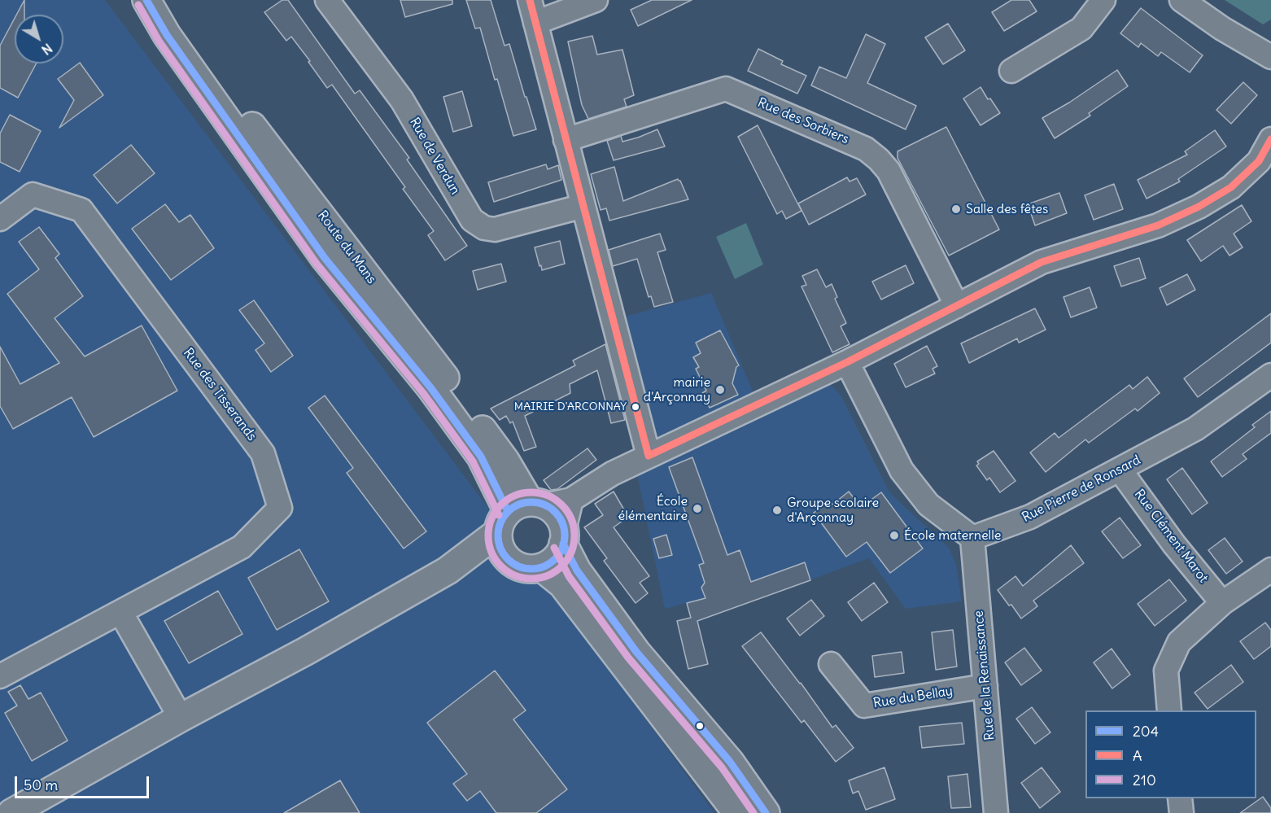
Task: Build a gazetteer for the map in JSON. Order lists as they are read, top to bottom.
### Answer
{
  "streets": {
    "main road": ["Route du Mans"],
    "street": [
      "Rue des Sorbiers",
      "Rue de Verdun",
      "Rue des Tisserands",
      "Rue Pierre de Ronsard",
      "Rue Clément Marot",
      "Rue de la Renaissance",
      "Rue du Bellay"
    ]
  },
  "crossings": [
    ["Rue Pierre de Ronsard", "Rue Clément Marot"],
    ["Rue Pierre de Ronsard", "Rue de la Renaissance"],
    ["Rue de la Renaissance", "Rue du Bellay"]
  ],
  "places": [
    "Salle des fêtes",
    "mairie d'Arçonnay",
    "MAIRIE D'ARCONNAY",
    "École élémentaire",
    "Groupe scolaire d'Arçonnay",
    "École maternelle"
  ],
  "lines": ["transit line 204", "transit line A", "transit line 210"],
  "legend": ["204", "A", "210"],
  "scale_bar": "50 m",
  "north": "bottom right"
}
